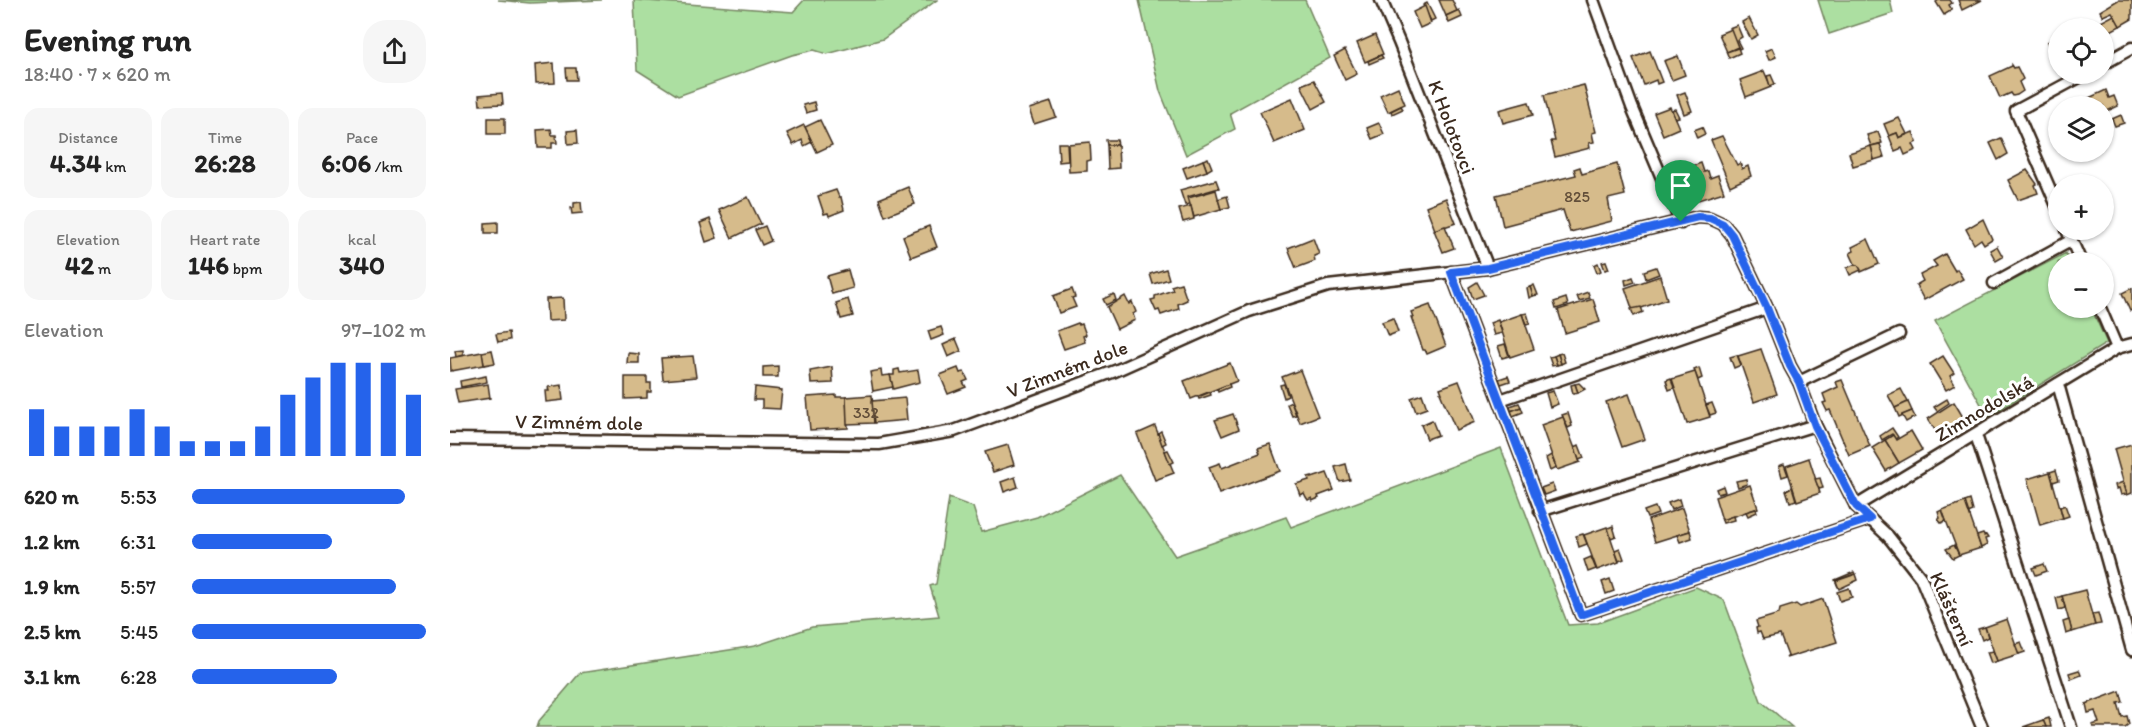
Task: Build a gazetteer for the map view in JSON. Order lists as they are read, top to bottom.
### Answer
{
  "streets": {
    "street": [
      "K Holotovci",
      "V Zimném dole",
      "Zimnodolská",
      "Klášterní"
    ]
  },
  "crossings": [
    ["K Holotovci", "V Zimném dole"],
    ["V Zimném dole", "Klášterní"],
    ["Zimnodolská", "Klášterní"]
  ],
  "house_numbers": ["825", "332"],
  "page": {
    "heading": ["Evening run", "18:40 · 7 × 620 m"],
    "map_buttons": ["+", "−"],
    "stats": [
      ["Distance", "4.34 km"],
      ["Time", "26:28"],
      ["Pace", "6:06 /km"],
      ["Elevation", "42 m"],
      ["Heart rate", "146 bpm"],
      ["kcal", "340"]
    ],
    "chart": ["Elevation", "97–102 m"],
    "list": [
      {
        "name": "620 m",
        "note": "5:53"
      },
      {
        "name": "1.2 km",
        "note": "6:31"
      },
      {
        "name": "1.9 km",
        "note": "5:57"
      },
      {
        "name": "2.5 km",
        "note": "5:45"
      },
      {
        "name": "3.1 km",
        "note": "6:28"
      }
    ]
  }
}
